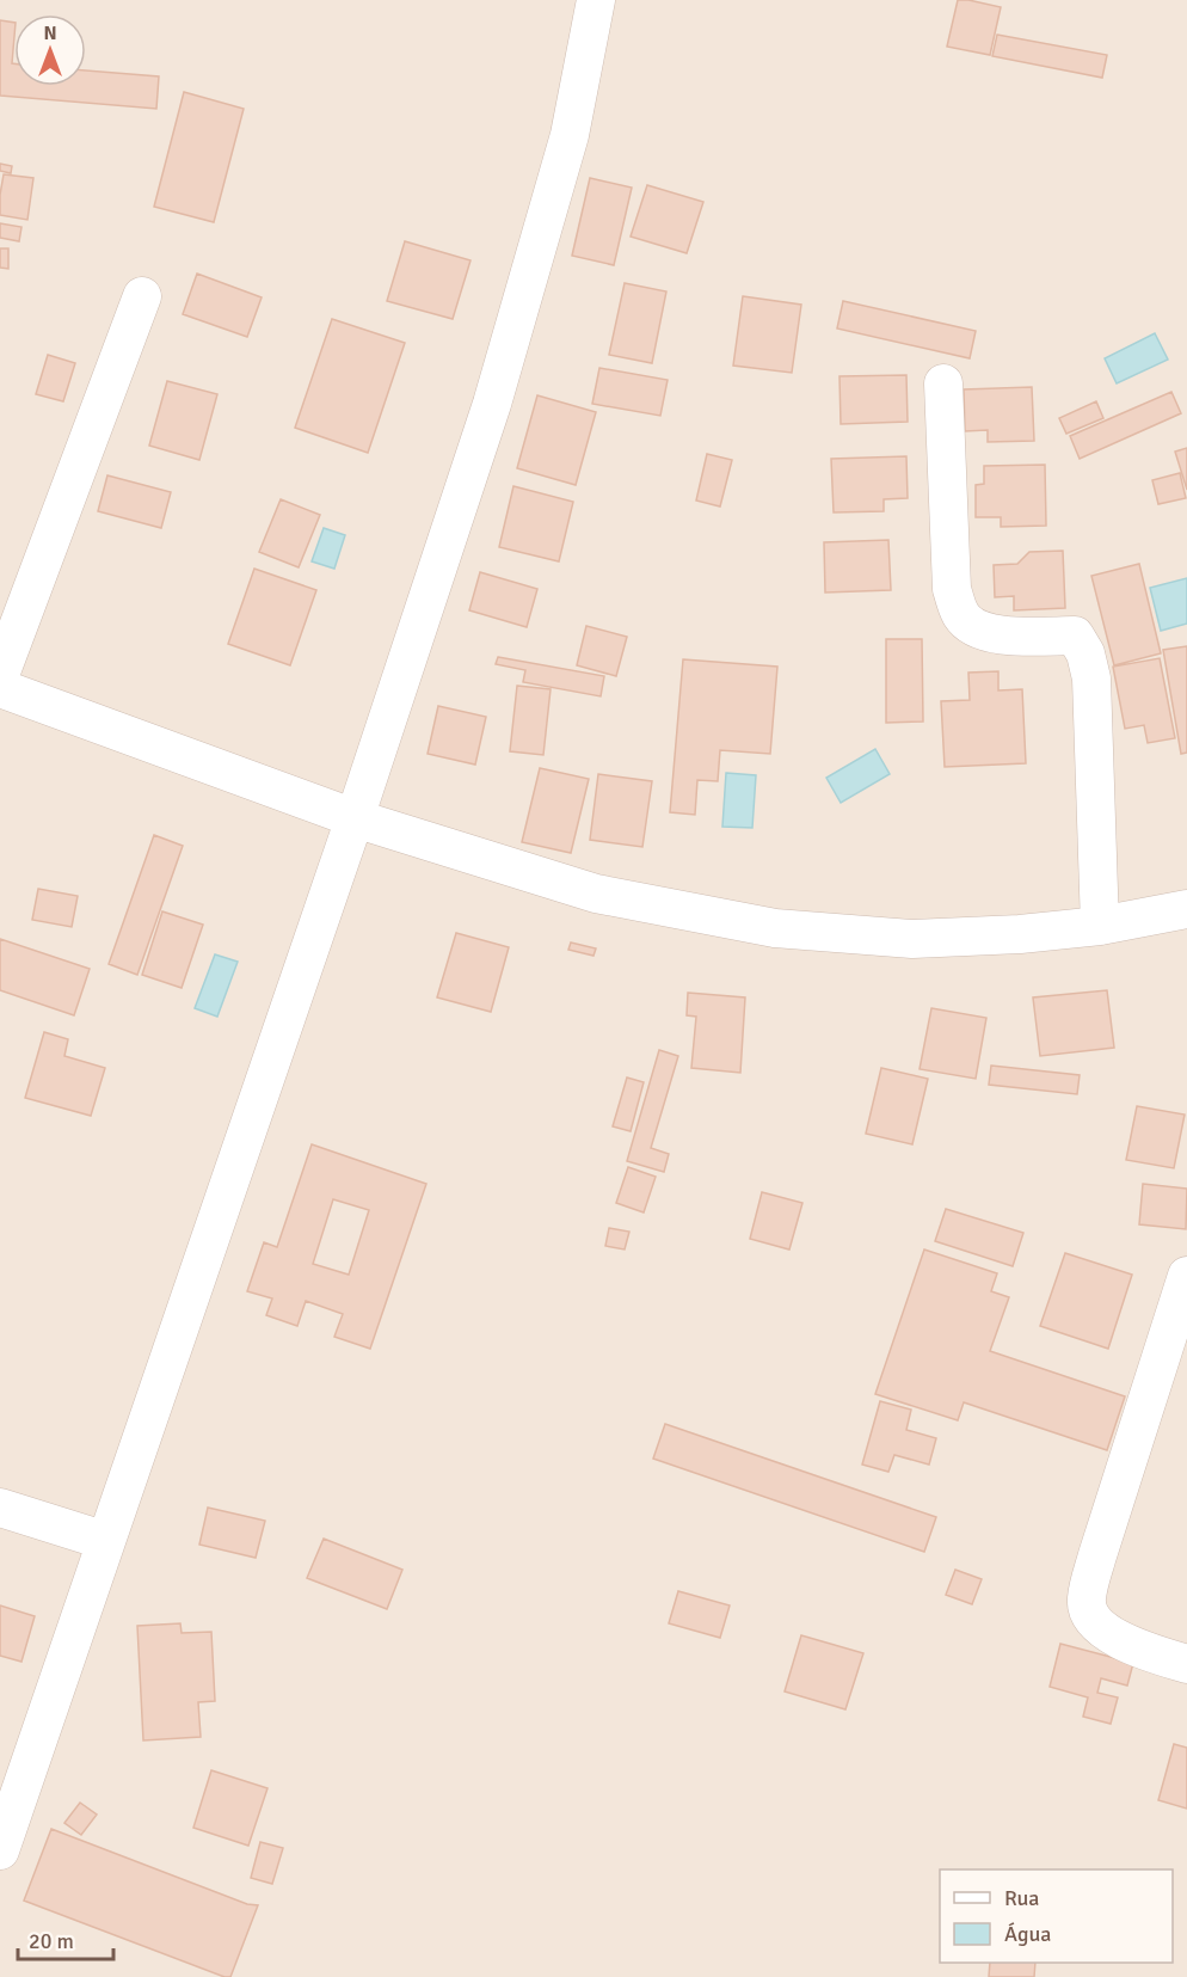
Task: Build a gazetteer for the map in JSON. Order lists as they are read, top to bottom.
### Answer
{
  "legend": ["Rua", "Água"],
  "scale_bar": "20 m",
  "north": "top"
}
